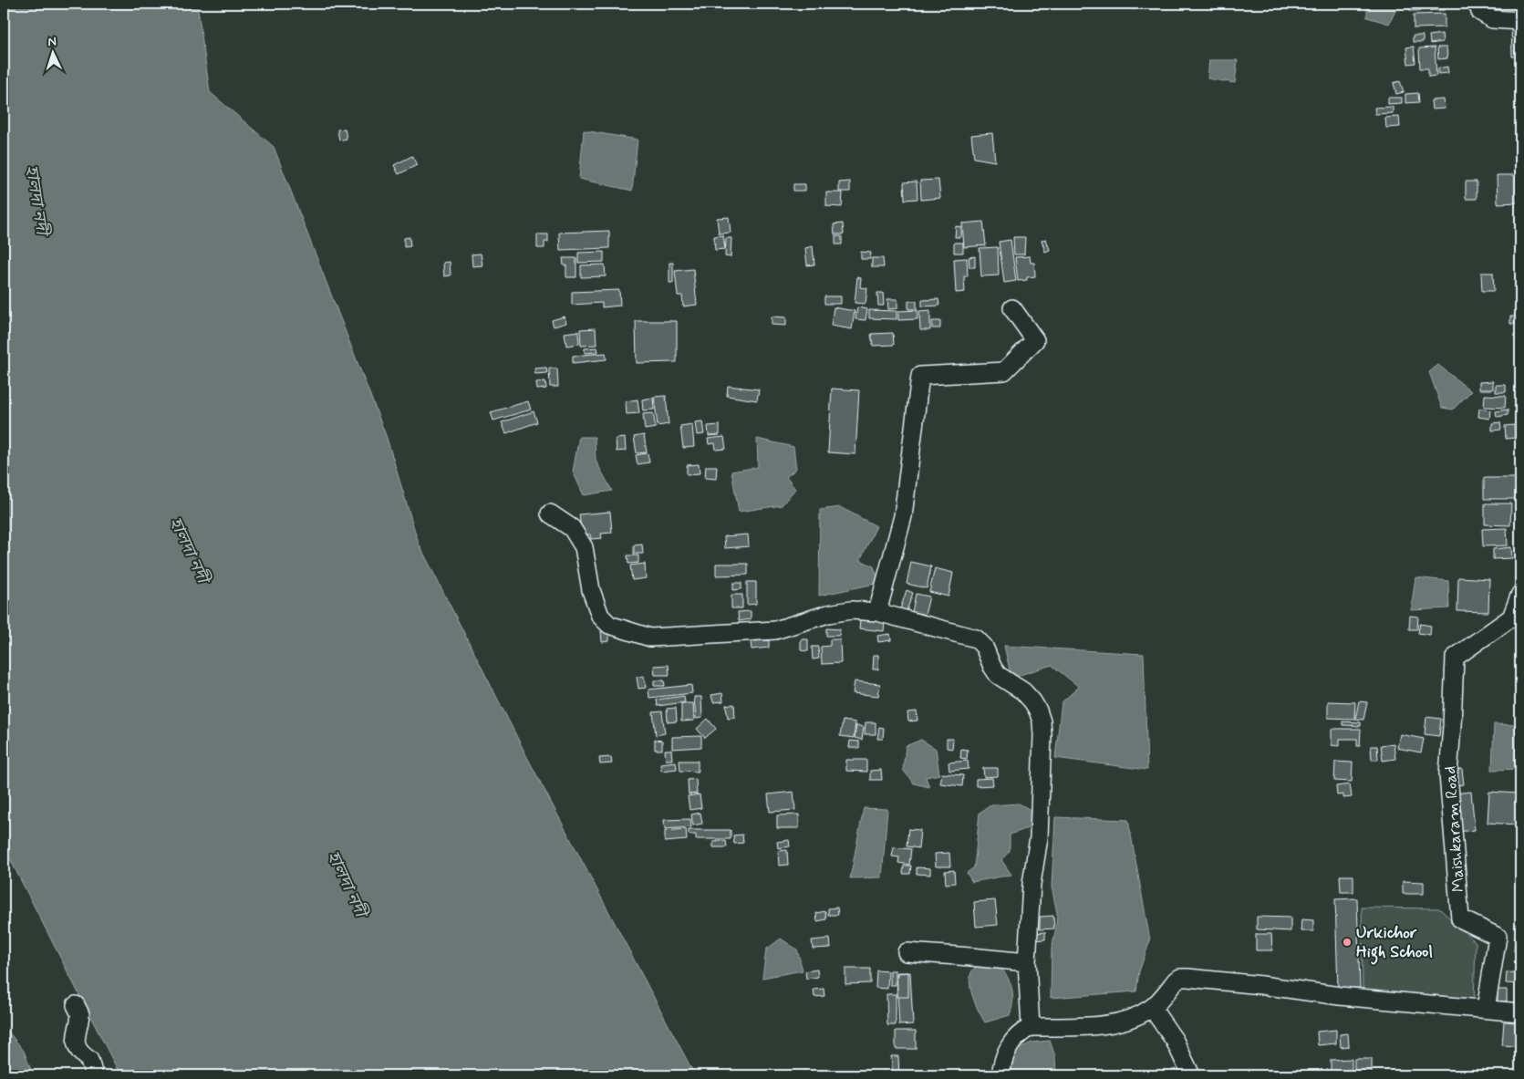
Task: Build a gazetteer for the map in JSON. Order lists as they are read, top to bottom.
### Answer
{
  "streets": {
    "street": ["Maishkaram Road"]
  },
  "water": ["হালদা নদী"],
  "places": ["Urkichor High School"],
  "north": "top"
}
